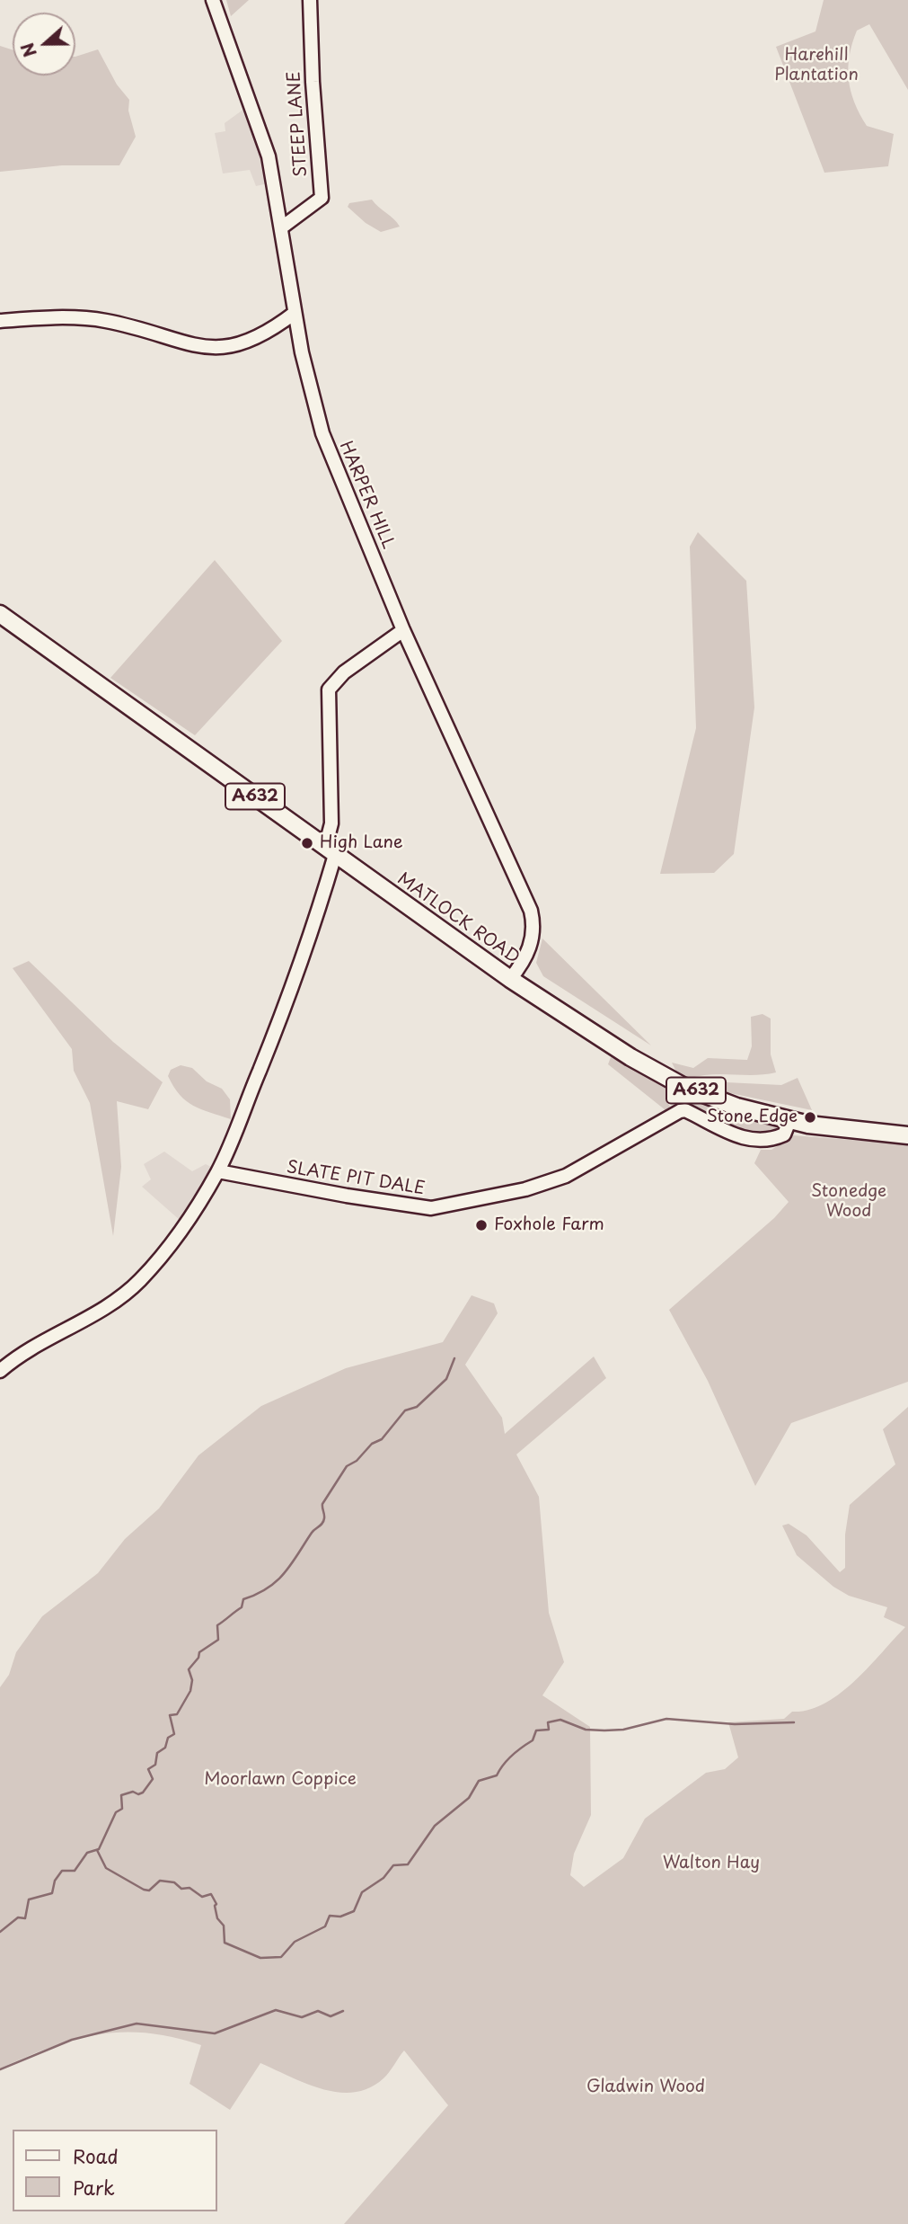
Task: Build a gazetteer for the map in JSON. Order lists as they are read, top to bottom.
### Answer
{
  "streets": {
    "main road": ["A632", "MATLOCK ROAD"],
    "street": ["STEEP LANE", "HARPER HILL", "SLATE PIT DALE"]
  },
  "crossings": [
    ["STEEP LANE", "HARPER HILL"],
    ["HARPER HILL", "MATLOCK ROAD"],
    ["MATLOCK ROAD", "SLATE PIT DALE"]
  ],
  "parks": [
    "Harehill Plantation",
    "Stonedge Wood",
    "Moorlawn Coppice",
    "Walton Hay",
    "Gladwin Wood"
  ],
  "places": ["High Lane", "Stone Edge", "Foxhole Farm"],
  "legend": ["Road", "Park"],
  "north": "left"
}
